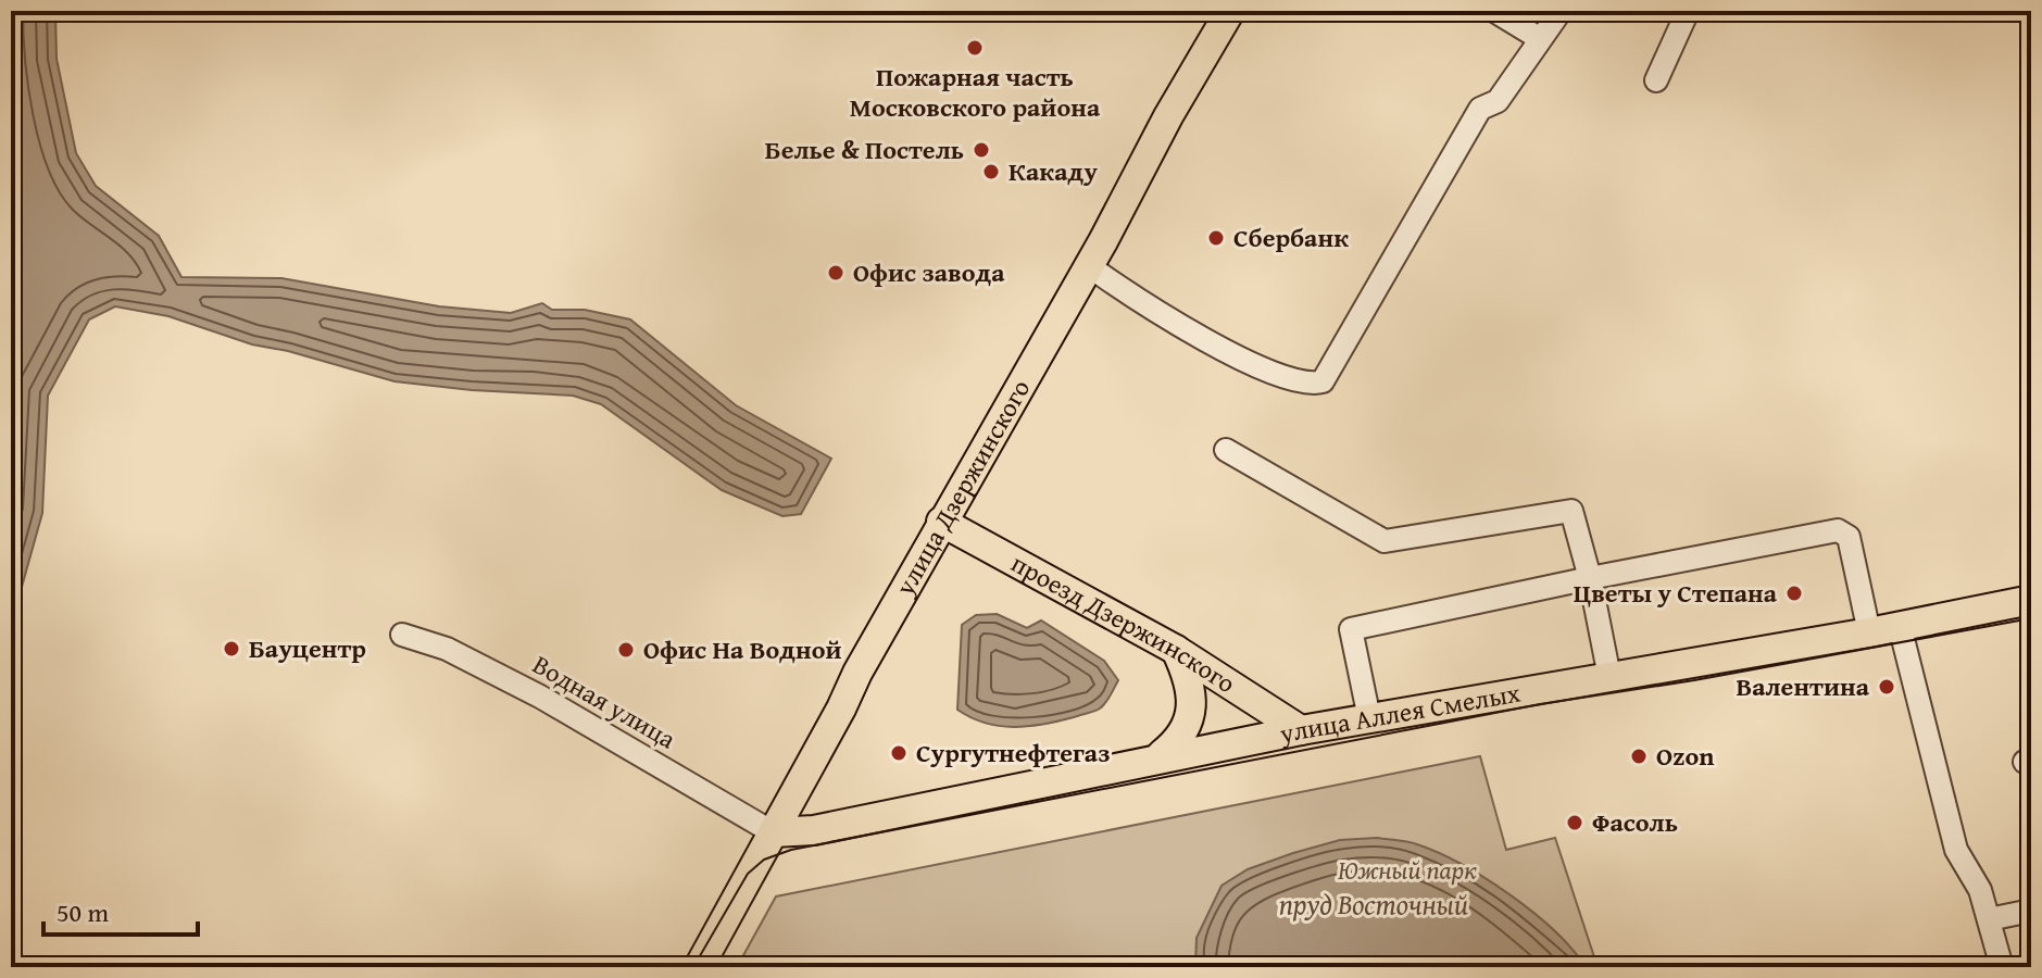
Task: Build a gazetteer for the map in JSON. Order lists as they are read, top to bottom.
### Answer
{
  "streets": {
    "main road": ["улица Дзержинского", "проезд Дзержинского", "улица Аллея Смелых"],
    "street": ["Водная улица"]
  },
  "crossings": [
    ["улица Дзержинского", "проезд Дзержинского"],
    ["улица Дзержинского", "Водная улица"],
    ["улица Дзержинского", "улица Аллея Смелых"],
    ["проезд Дзержинского", "улица Аллея Смелых"],
    ["Водная улица", "улица Аллея Смелых"]
  ],
  "water": ["пруд Восточный"],
  "parks": ["Южный парк"],
  "places": [
    "Пожарная часть Московского района",
    "Белье & Постель",
    "Какаду",
    "Сбербанк",
    "Офис завода",
    "Цветы у Степана",
    "Бауцентр",
    "Офис На Водной",
    "Валентина",
    "Сургутнефтегаз",
    "Ozon",
    "Фасоль"
  ],
  "scale_bar": "50 m"
}
